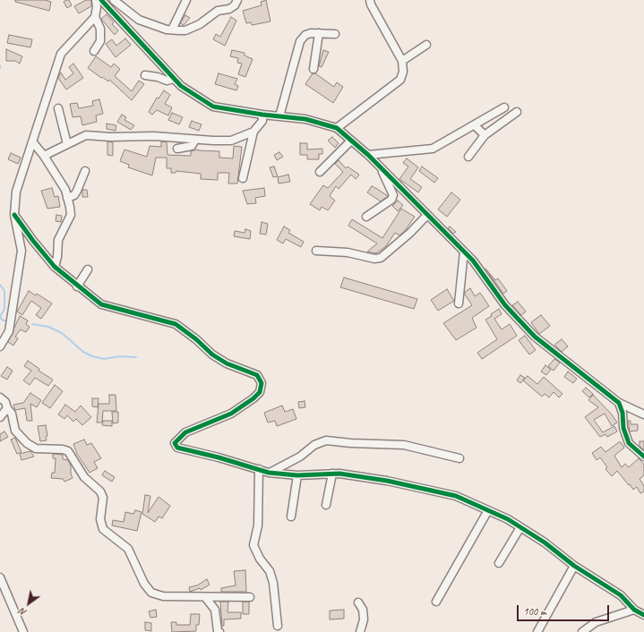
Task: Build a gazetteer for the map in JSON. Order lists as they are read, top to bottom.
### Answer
{
  "scale_bar": "100 m",
  "north": "bottom left"
}
